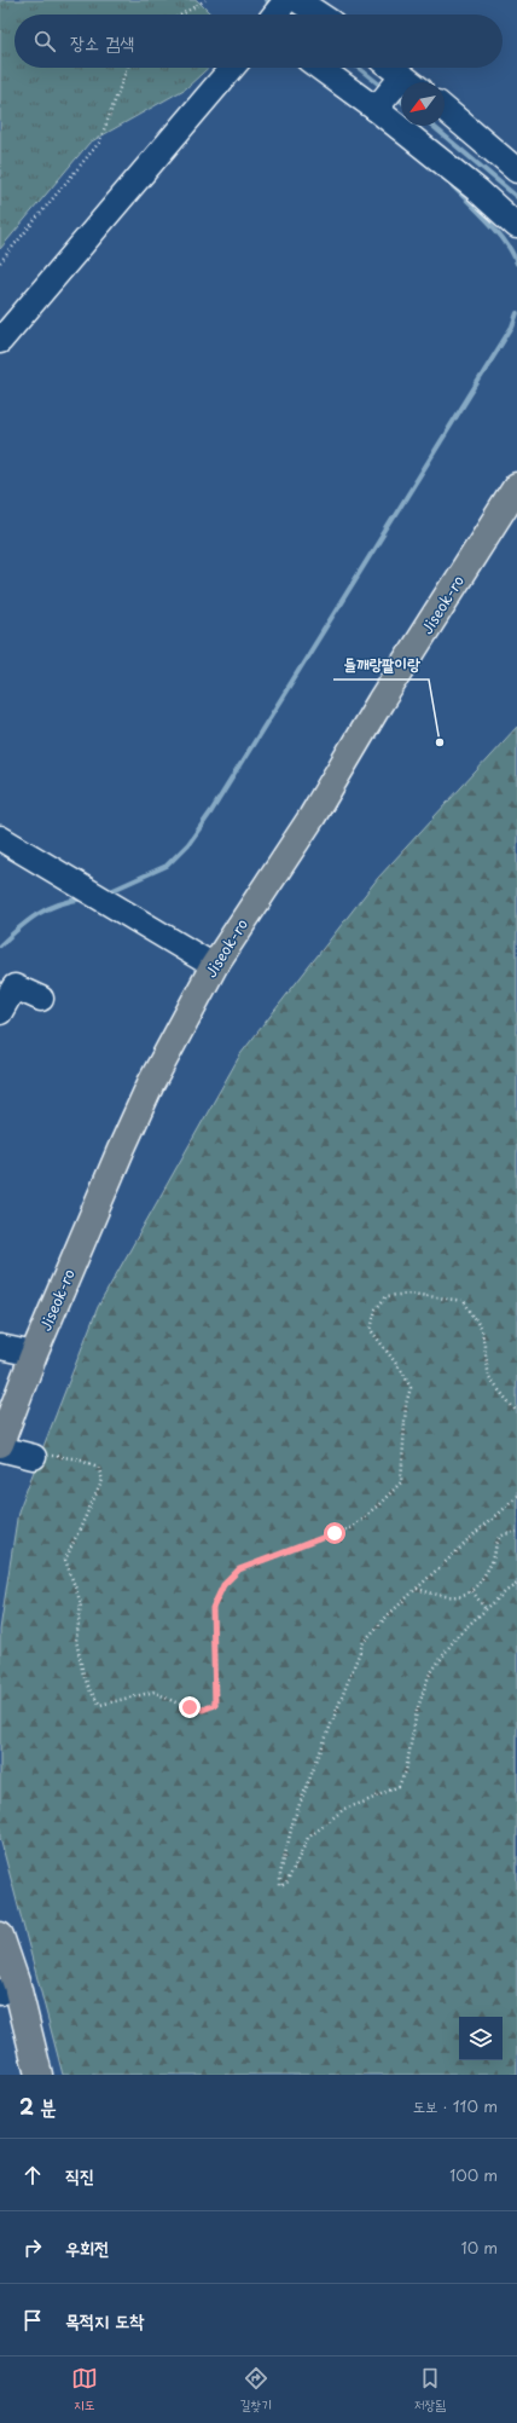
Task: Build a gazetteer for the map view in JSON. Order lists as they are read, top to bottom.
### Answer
{
  "streets": {
    "main road": ["Jiseok-ro"]
  },
  "places": ["들깨랑팥이랑"],
  "north": "bottom left",
  "page": {
    "search": "장소 검색",
    "heading": ["2 분", "도보 · 110 m"],
    "list": [
      ["직진", "100 m"],
      ["우회전", "10 m"],
      "목적지 도착"
    ],
    "nav": ["지도", "길찾기", "저장됨"]
  }
}
